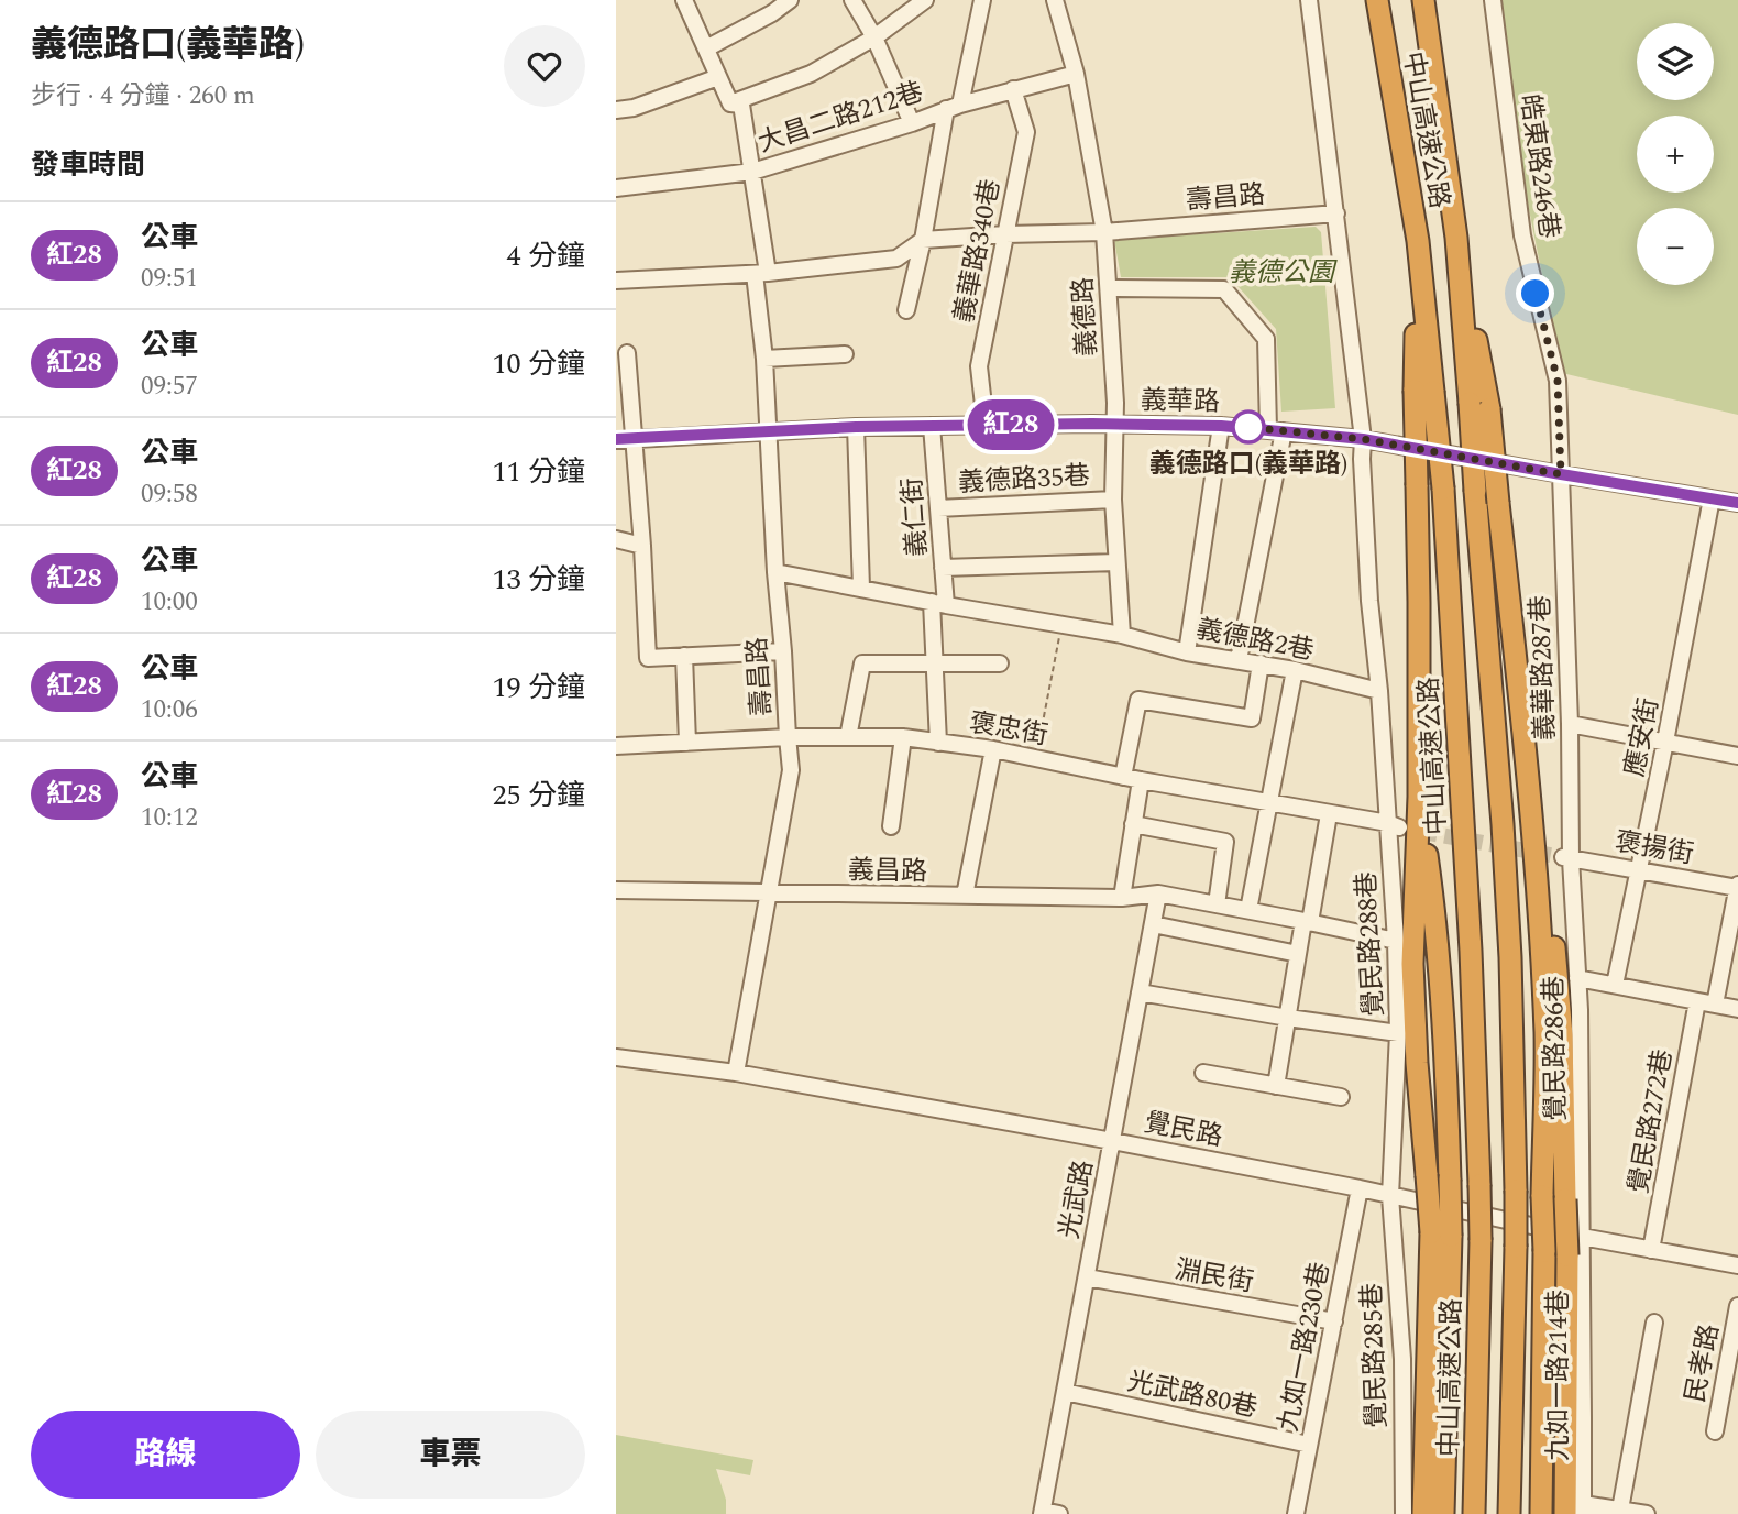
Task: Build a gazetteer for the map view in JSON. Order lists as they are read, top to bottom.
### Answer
{
  "streets": {
    "highway": ["中山高速公路"],
    "street": [
      "大昌二路212巷",
      "皓東路246巷",
      "壽昌路",
      "義華路340巷",
      "義德路",
      "義華路",
      "義德路35巷",
      "義仁街",
      "義德路2巷",
      "義華路287巷",
      "褒忠街",
      "應安街",
      "褒揚街",
      "義昌路",
      "覺民路288巷",
      "覺民路286巷",
      "覺民路272巷",
      "覺民路",
      "光武路",
      "淵民街",
      "九如一路230巷",
      "覺民路285巷",
      "民孝路",
      "九如一路214巷",
      "光武路80巷"
    ]
  },
  "crossings": [
    ["大昌二路212巷", "義華路340巷"],
    ["大昌二路212巷", "義德路"],
    ["皓東路246巷", "義華路"],
    ["皓東路246巷", "義華路287巷"],
    ["壽昌路", "義華路340巷"],
    ["壽昌路", "義德路"],
    ["壽昌路", "義華路"],
    ["壽昌路", "義德路2巷"],
    ["壽昌路", "褒忠街"],
    ["壽昌路", "義昌路"],
    ["壽昌路", "覺民路288巷"],
    ["壽昌路", "覺民路"],
    ["義華路340巷", "義華路"],
    ["義德路", "義華路"],
    ["義德路", "義德路35巷"],
    ["義德路", "義德路2巷"],
    ["義華路", "義仁街"],
    ["義華路", "義華路287巷"],
    ["義華路", "應安街"],
    ["義華路", "覺民路288巷"],
    ["義德路35巷", "義仁街"],
    ["義仁街", "義德路2巷"],
    ["義仁街", "褒忠街"],
    ["義德路2巷", "覺民路288巷"],
    ["義華路287巷", "褒揚街"],
    ["義華路287巷", "覺民路286巷"],
    ["褒忠街", "覺民路288巷"],
    ["應安街", "褒揚街"],
    ["褒揚街", "覺民路286巷"],
    ["義昌路", "覺民路288巷"],
    ["義昌路", "光武路"],
    ["覺民路288巷", "覺民路"],
    ["覺民路288巷", "覺民路285巷"],
    ["覺民路286巷", "覺民路"],
    ["覺民路286巷", "九如一路214巷"],
    ["覺民路272巷", "覺民路"],
    ["覺民路", "光武路"],
    ["覺民路", "九如一路230巷"],
    ["覺民路", "覺民路285巷"],
    ["覺民路", "九如一路214巷"],
    ["光武路", "淵民街"],
    ["光武路", "光武路80巷"],
    ["淵民街", "九如一路230巷"],
    ["九如一路230巷", "光武路80巷"]
  ],
  "parks": ["義德公園"],
  "places": ["義德路口(義華路)"],
  "lines": ["bus line 紅28"],
  "page": {
    "heading": [
      ["義德路口(義華路)", "步行 · 4 分鐘 · 260 m"],
      "發車時間"
    ],
    "on_map": "紅28",
    "map_buttons": ["+", "−"],
    "list": [
      {
        "mark": "紅28",
        "name": "公車",
        "note": "09:51",
        "value": "4 分鐘"
      },
      {
        "mark": "紅28",
        "name": "公車",
        "note": "09:57",
        "value": "10 分鐘"
      },
      {
        "mark": "紅28",
        "name": "公車",
        "note": "09:58",
        "value": "11 分鐘"
      },
      {
        "mark": "紅28",
        "name": "公車",
        "note": "10:00",
        "value": "13 分鐘"
      },
      {
        "mark": "紅28",
        "name": "公車",
        "note": "10:06",
        "value": "19 分鐘"
      },
      {
        "mark": "紅28",
        "name": "公車",
        "note": "10:12",
        "value": "25 分鐘"
      }
    ],
    "buttons": ["路線", "車票"]
  }
}
